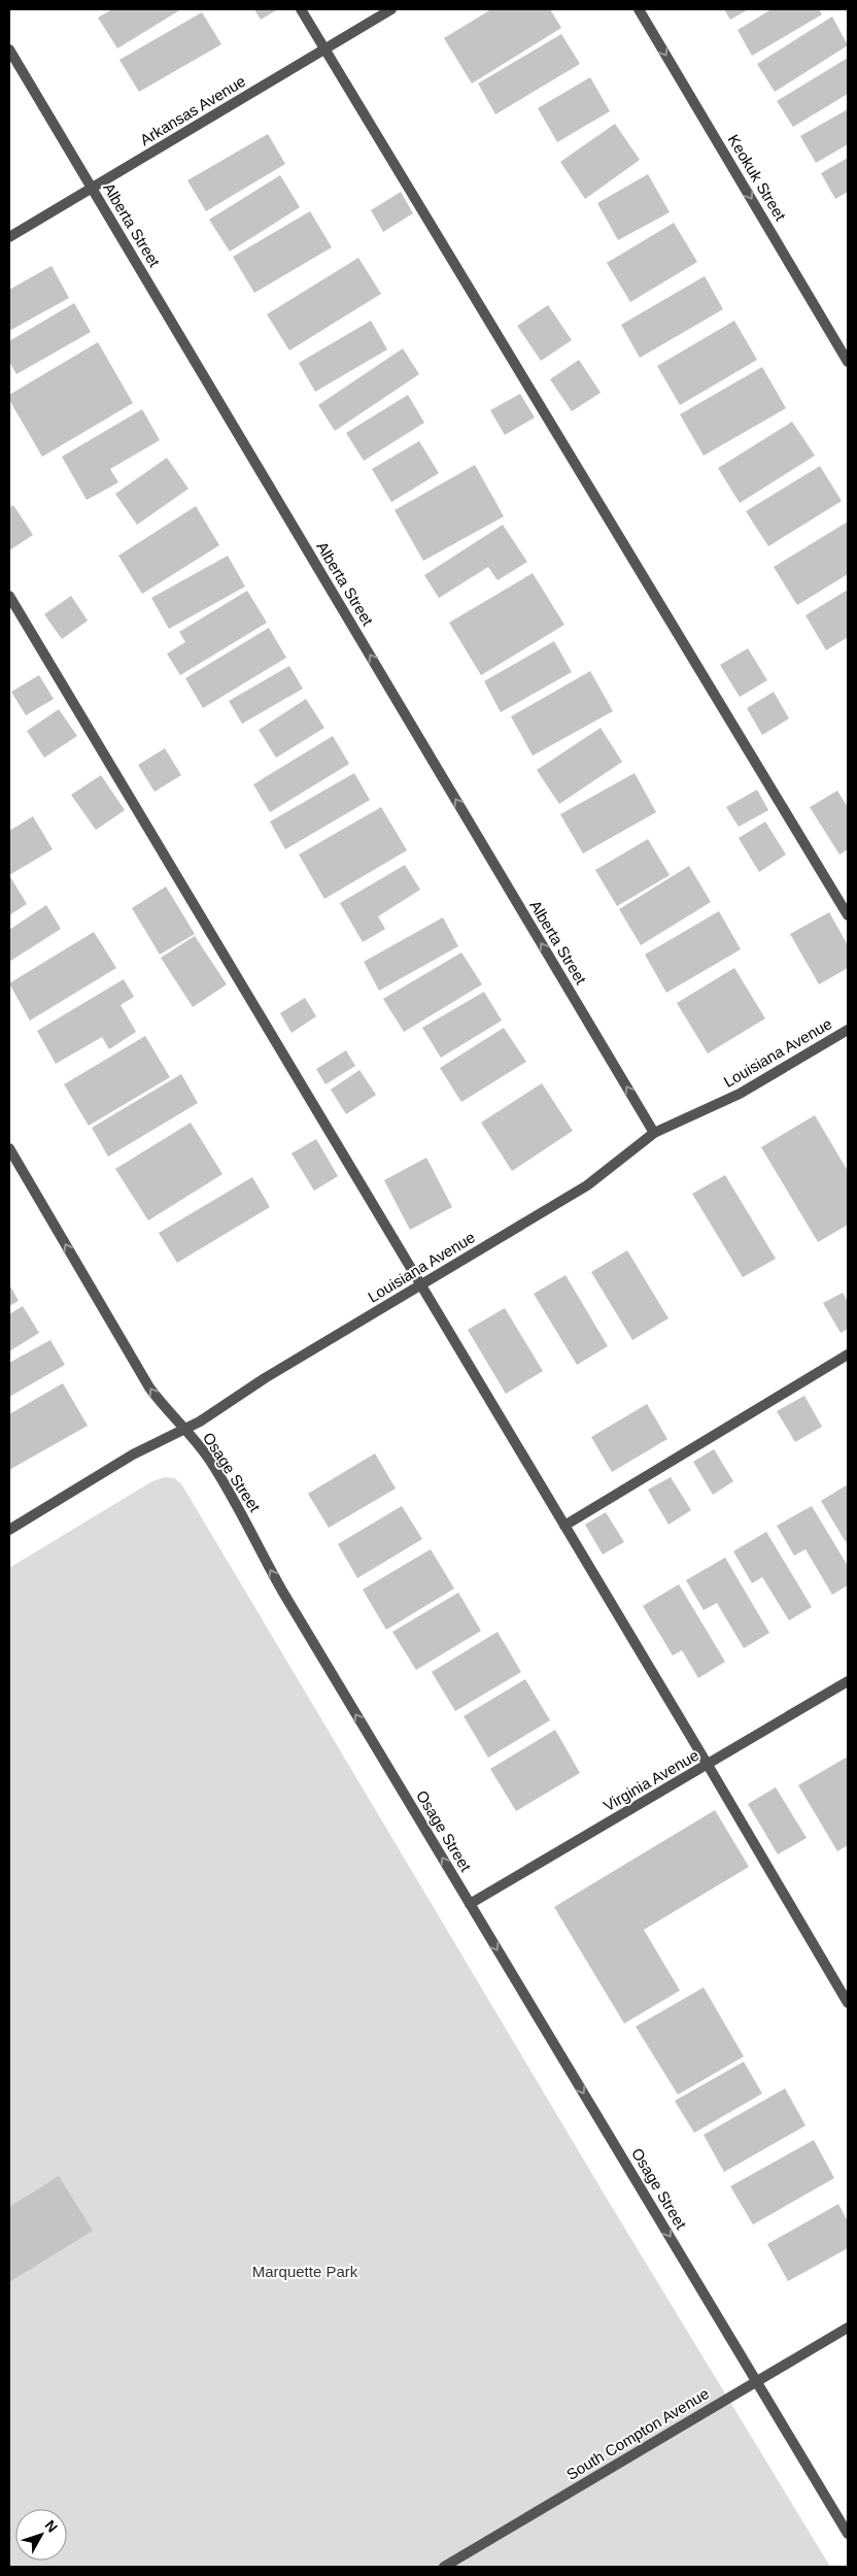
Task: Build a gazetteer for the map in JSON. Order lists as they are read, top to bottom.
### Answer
{
  "streets": {
    "street": [
      "Arkansas Avenue",
      "Keokuk Street",
      "Alberta Street",
      "Louisiana Avenue",
      "Osage Street",
      "Virginia Avenue",
      "South Compton Avenue"
    ]
  },
  "crossings": [
    ["Arkansas Avenue", "Alberta Street"],
    ["Alberta Street", "Louisiana Avenue"],
    ["Louisiana Avenue", "Osage Street"],
    ["Osage Street", "Virginia Avenue"],
    ["Osage Street", "South Compton Avenue"]
  ],
  "one_way": ["Keokuk Street", "Alberta Street"],
  "parks": ["Marquette Park"],
  "north": "top right"
}
